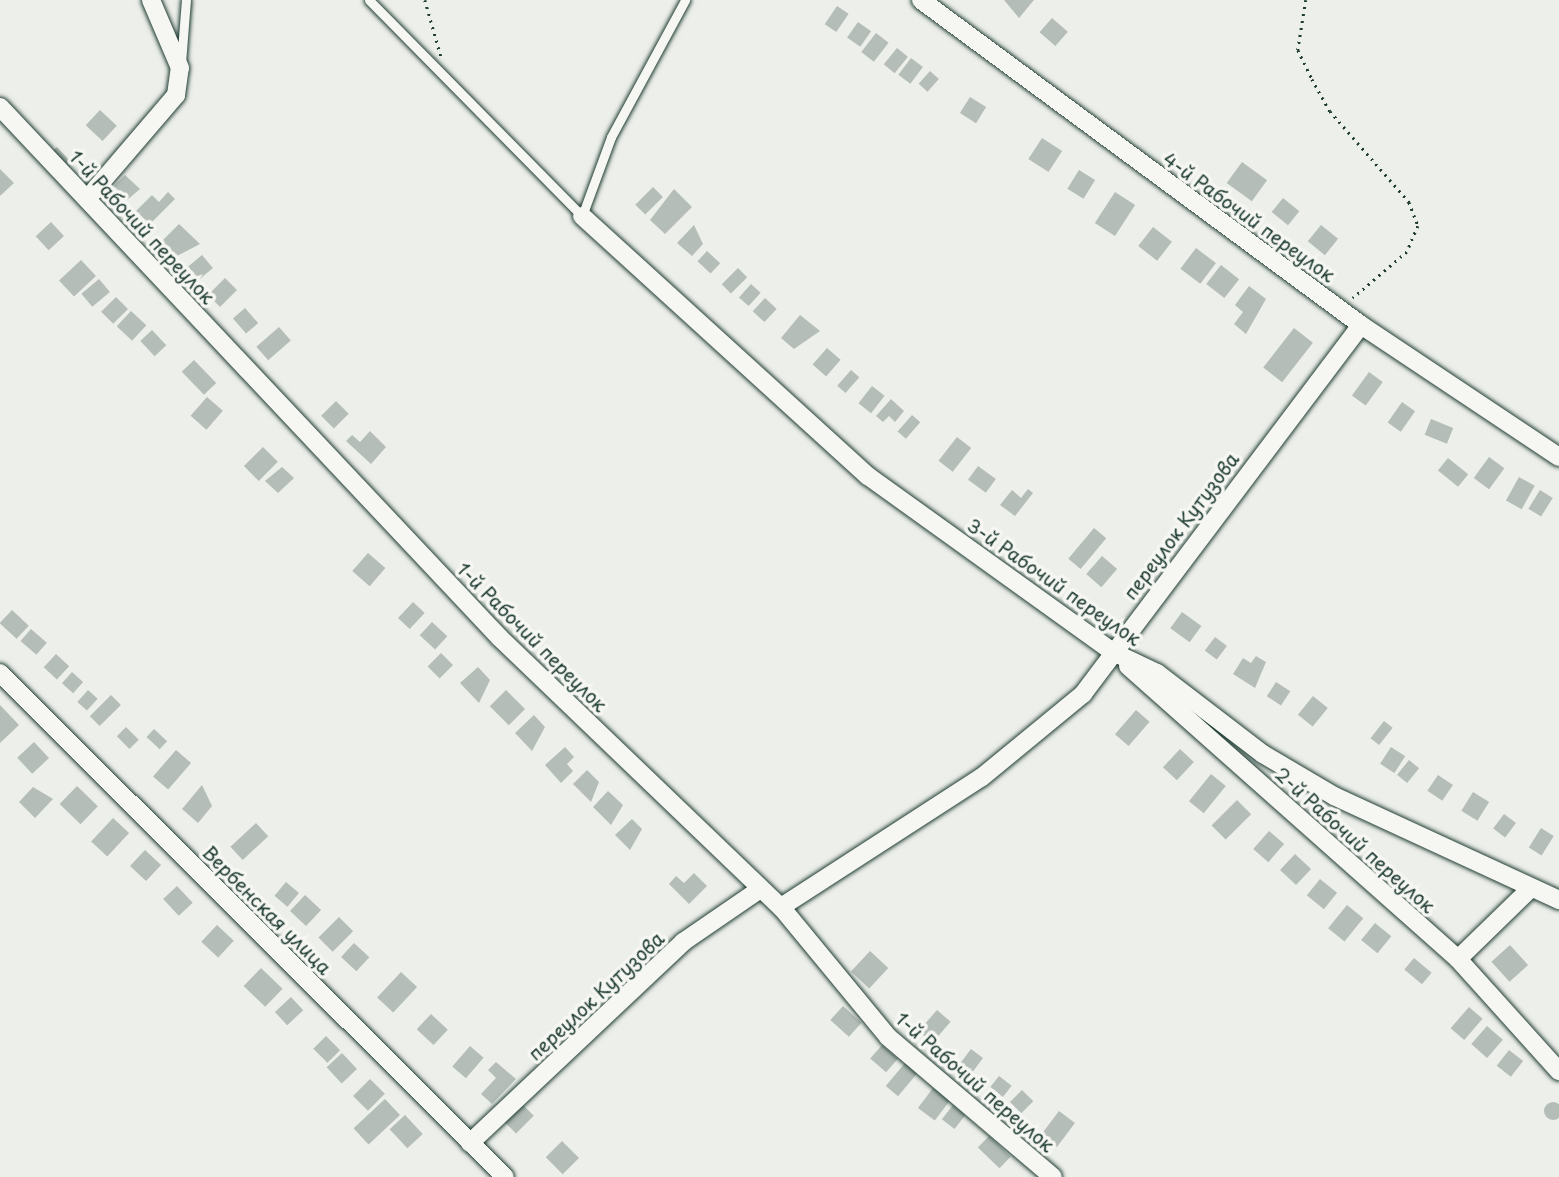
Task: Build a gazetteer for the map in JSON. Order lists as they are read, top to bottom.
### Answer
{
  "streets": {
    "street": [
      "4-й Рабочий переулок",
      "1-й Рабочий переулок",
      "переулок Кутузова",
      "3-й Рабочий переулок",
      "2-й Рабочий переулок",
      "Вербенская улица"
    ]
  },
  "crossings": [
    ["4-й Рабочий переулок", "переулок Кутузова"],
    ["1-й Рабочий переулок", "переулок Кутузова"],
    ["переулок Кутузова", "3-й Рабочий переулок"],
    ["переулок Кутузова", "2-й Рабочий переулок"],
    ["переулок Кутузова", "Вербенская улица"],
    ["3-й Рабочий переулок", "2-й Рабочий переулок"]
  ]
}
